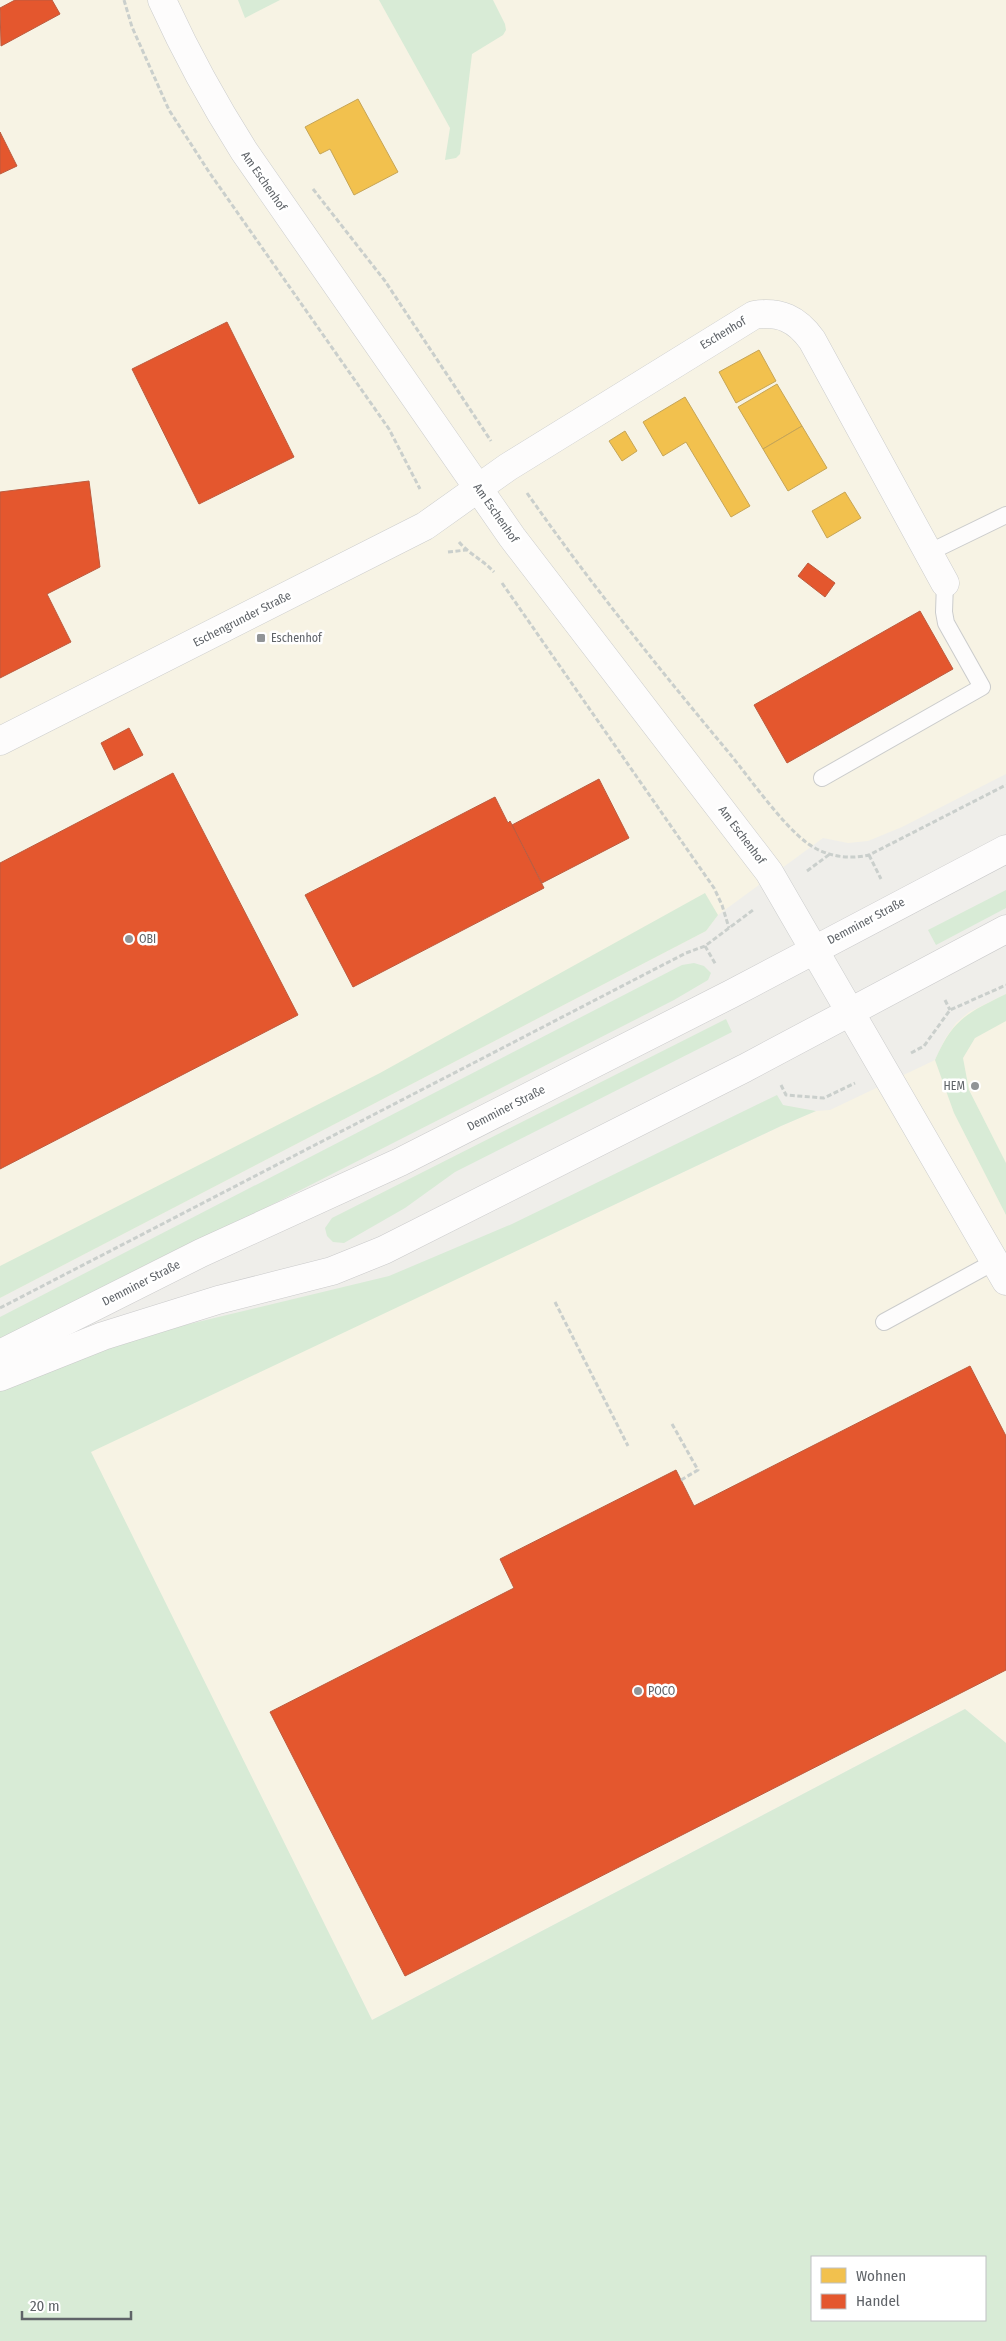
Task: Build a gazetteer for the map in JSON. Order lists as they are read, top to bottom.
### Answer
{
  "streets": {
    "street": [
      "Am Eschenhof",
      "Eschenhof",
      "Eschengrunder Straße",
      "Demminer Straße"
    ]
  },
  "crossings": [
    ["Am Eschenhof", "Eschenhof"],
    ["Am Eschenhof", "Eschengrunder Straße"],
    ["Am Eschenhof", "Demminer Straße"],
    ["Eschenhof", "Eschengrunder Straße"]
  ],
  "places": {
    "transit": ["Eschenhof"],
    "other": ["OBI", "HEM", "POCO"]
  },
  "legend": ["Wohnen", "Handel"],
  "scale_bar": "20 m"
}
